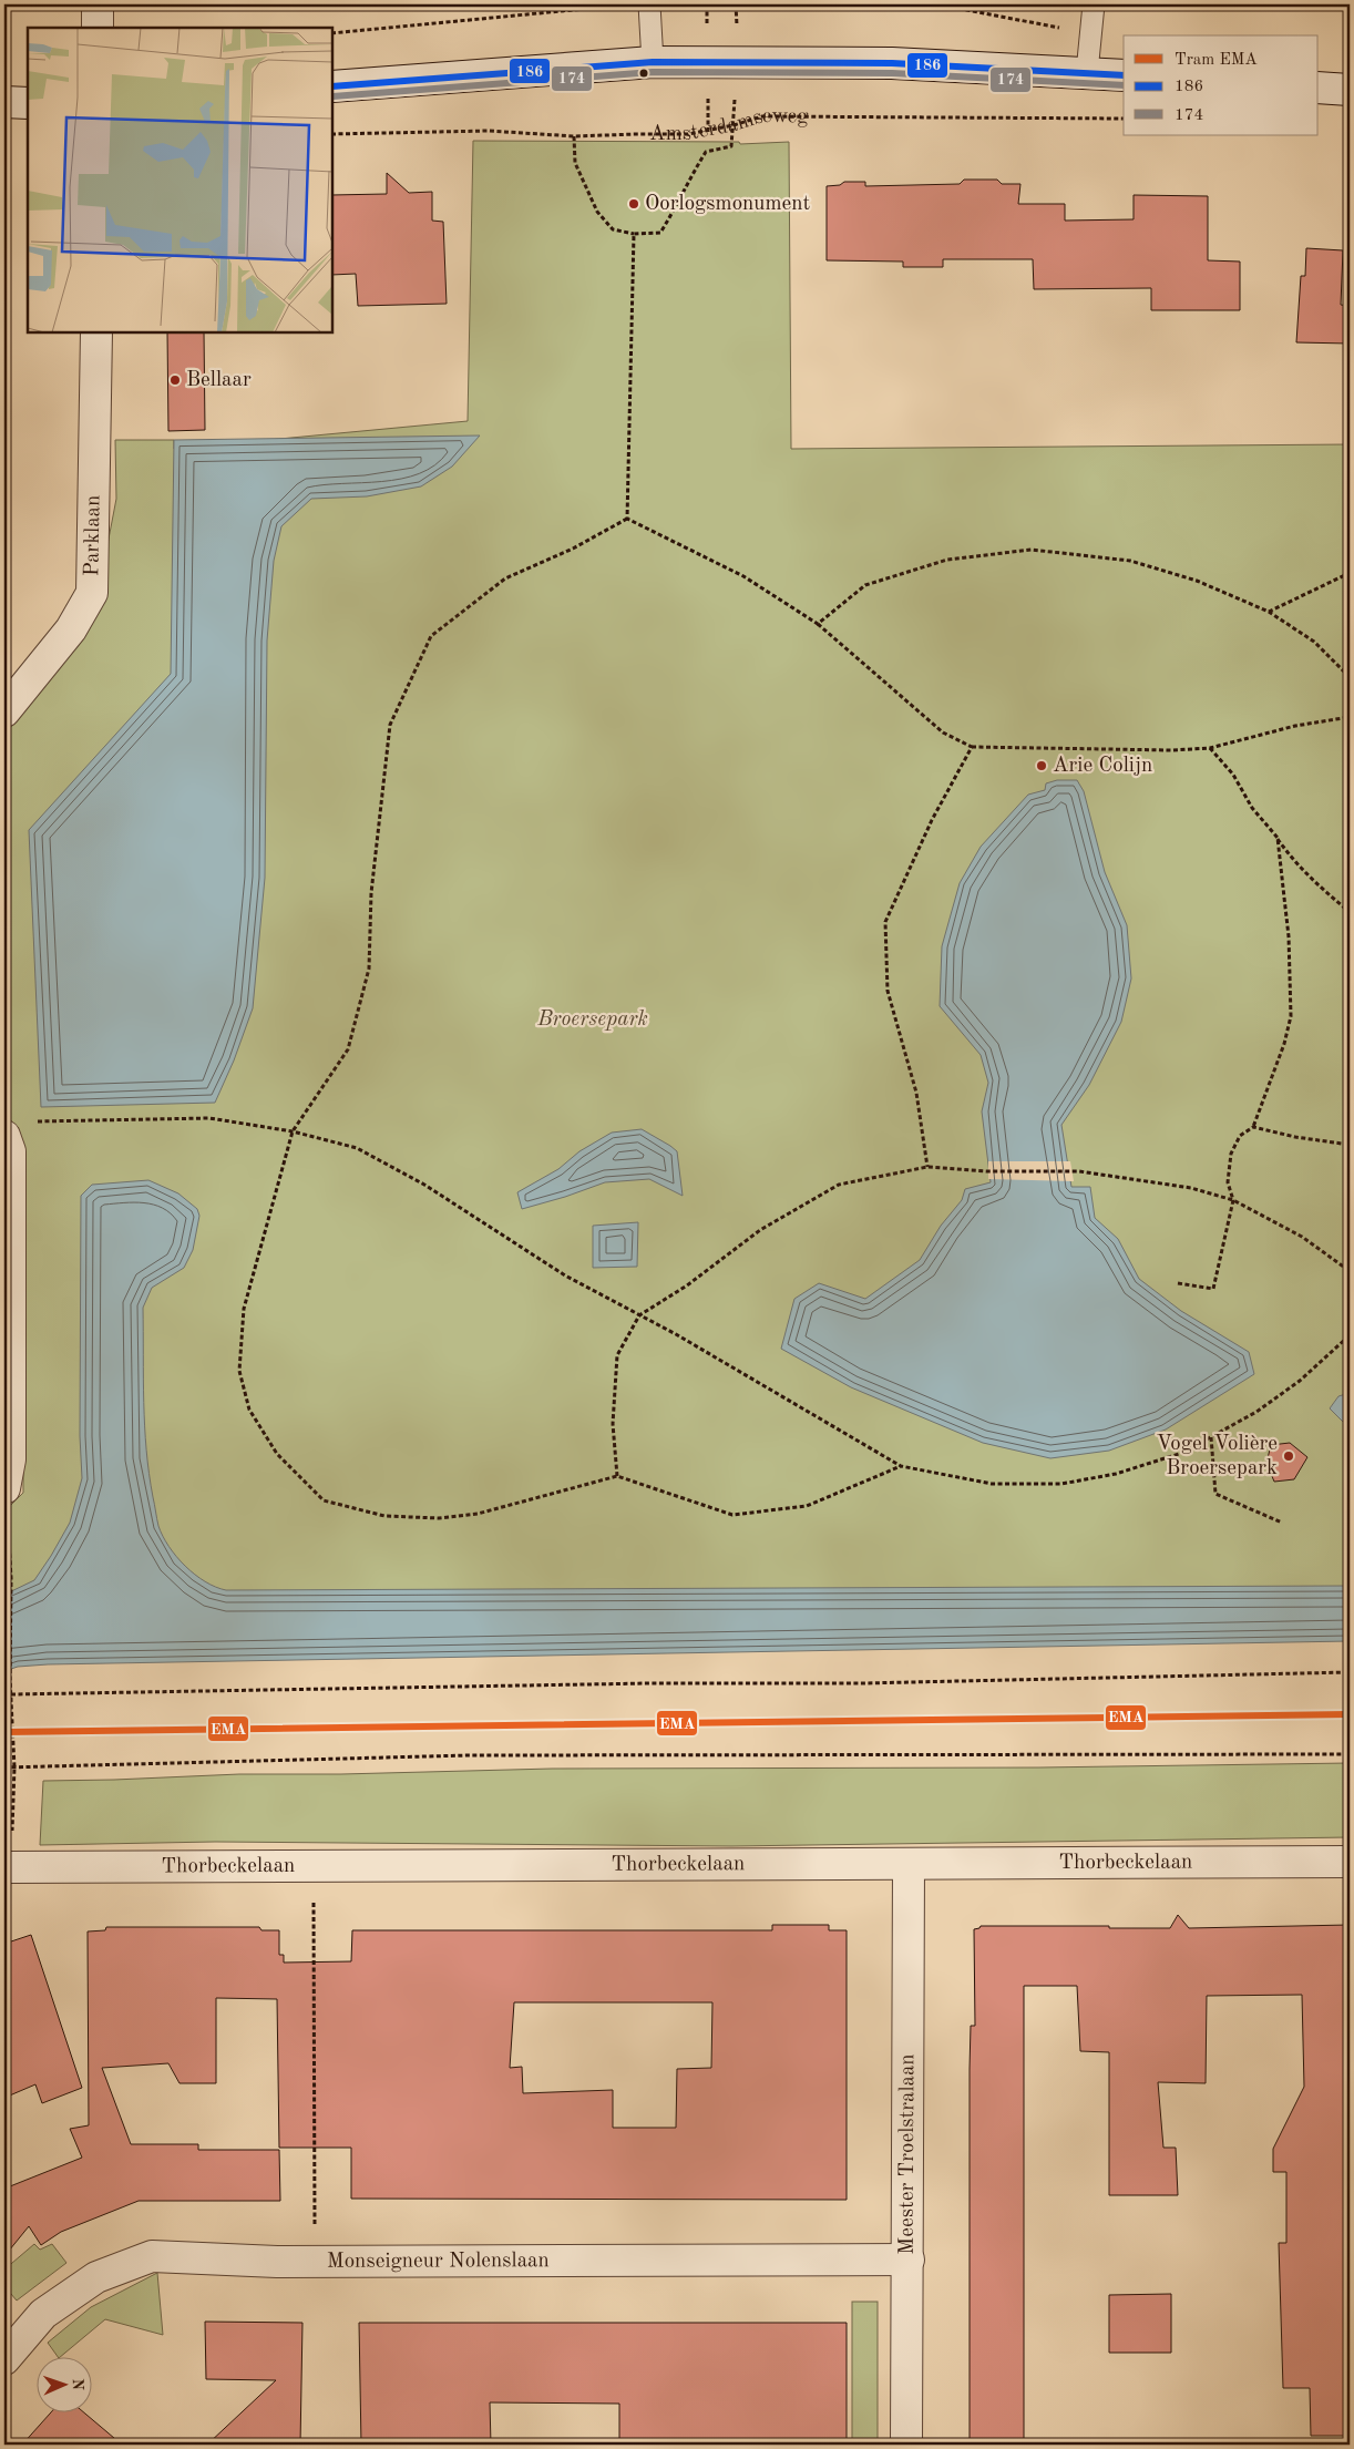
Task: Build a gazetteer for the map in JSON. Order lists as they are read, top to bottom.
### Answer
{
  "streets": {
    "street": [
      "Parklaan",
      "Thorbeckelaan",
      "Meester Troelstralaan",
      "Monseigneur Nolenslaan"
    ],
    "path": ["Amsterdamseweg"]
  },
  "crossings": [
    ["Thorbeckelaan", "Meester Troelstralaan"],
    ["Meester Troelstralaan", "Monseigneur Nolenslaan"]
  ],
  "parks": ["Broersepark"],
  "places": [
    "Oorlogsmonument",
    "Bellaar",
    "Arie Colijn",
    "Vogel Volière Broersepark"
  ],
  "lines": ["transit line 186", "transit line 174", "tram line EMA"],
  "legend": ["Tram EMA", "186", "174"],
  "north": "right"
}
